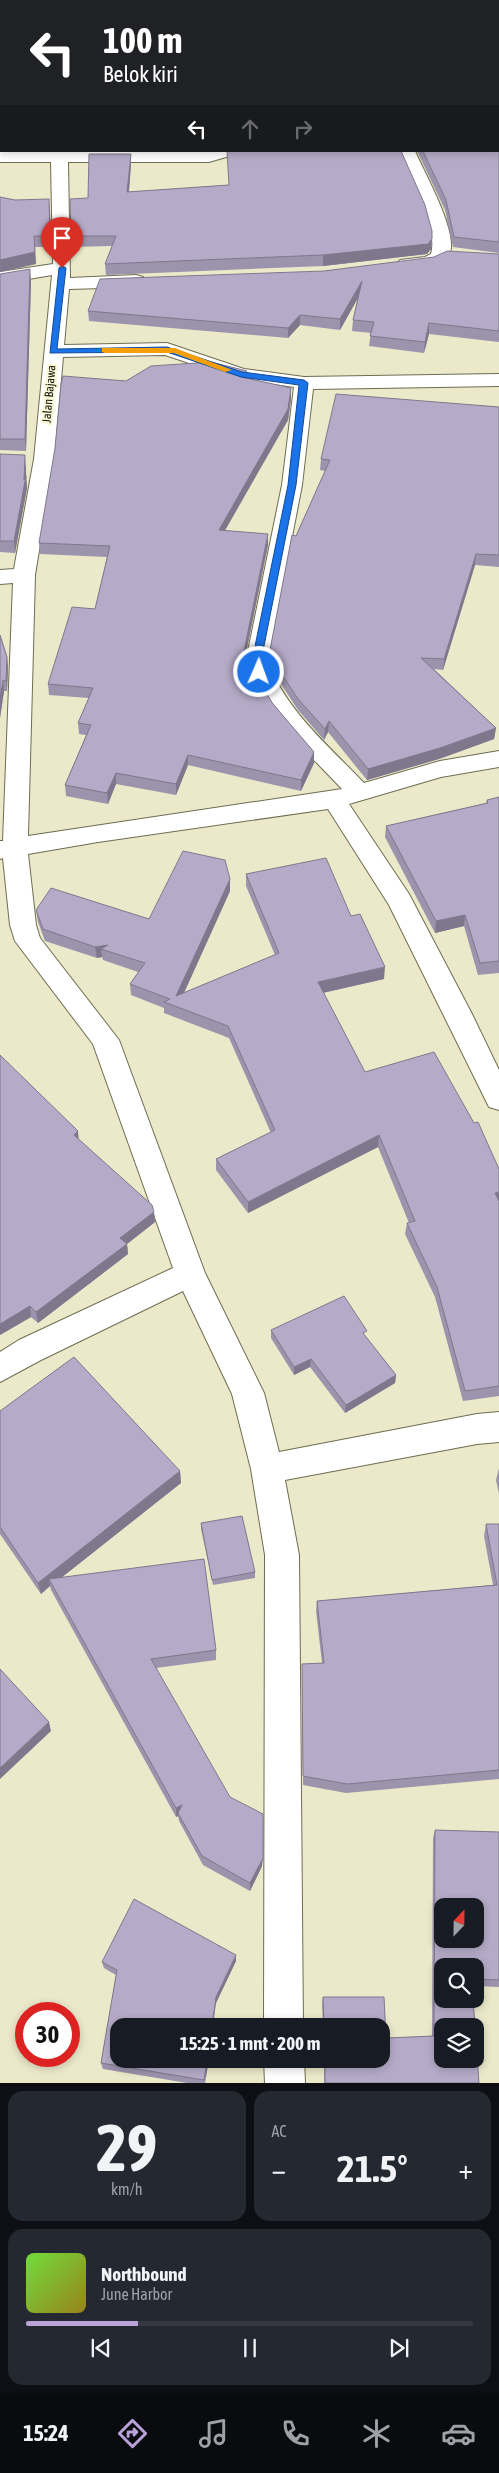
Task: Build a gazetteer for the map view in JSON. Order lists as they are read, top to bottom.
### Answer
{
  "streets": {
    "street": ["Jalan Bajawa"]
  },
  "north": "top",
  "page": {
    "turn": ["100 m", "Belok kiri"],
    "limit": "30",
    "trip": "15:25 · 1 mnt · 200 m",
    "tile": [
      ["29", "km/h"],
      "AC"
    ],
    "heat": ["−", "21.5°", "+"],
    "song": ["Northbound", "June Harbor"],
    "tabs": "15:24"
  }
}
